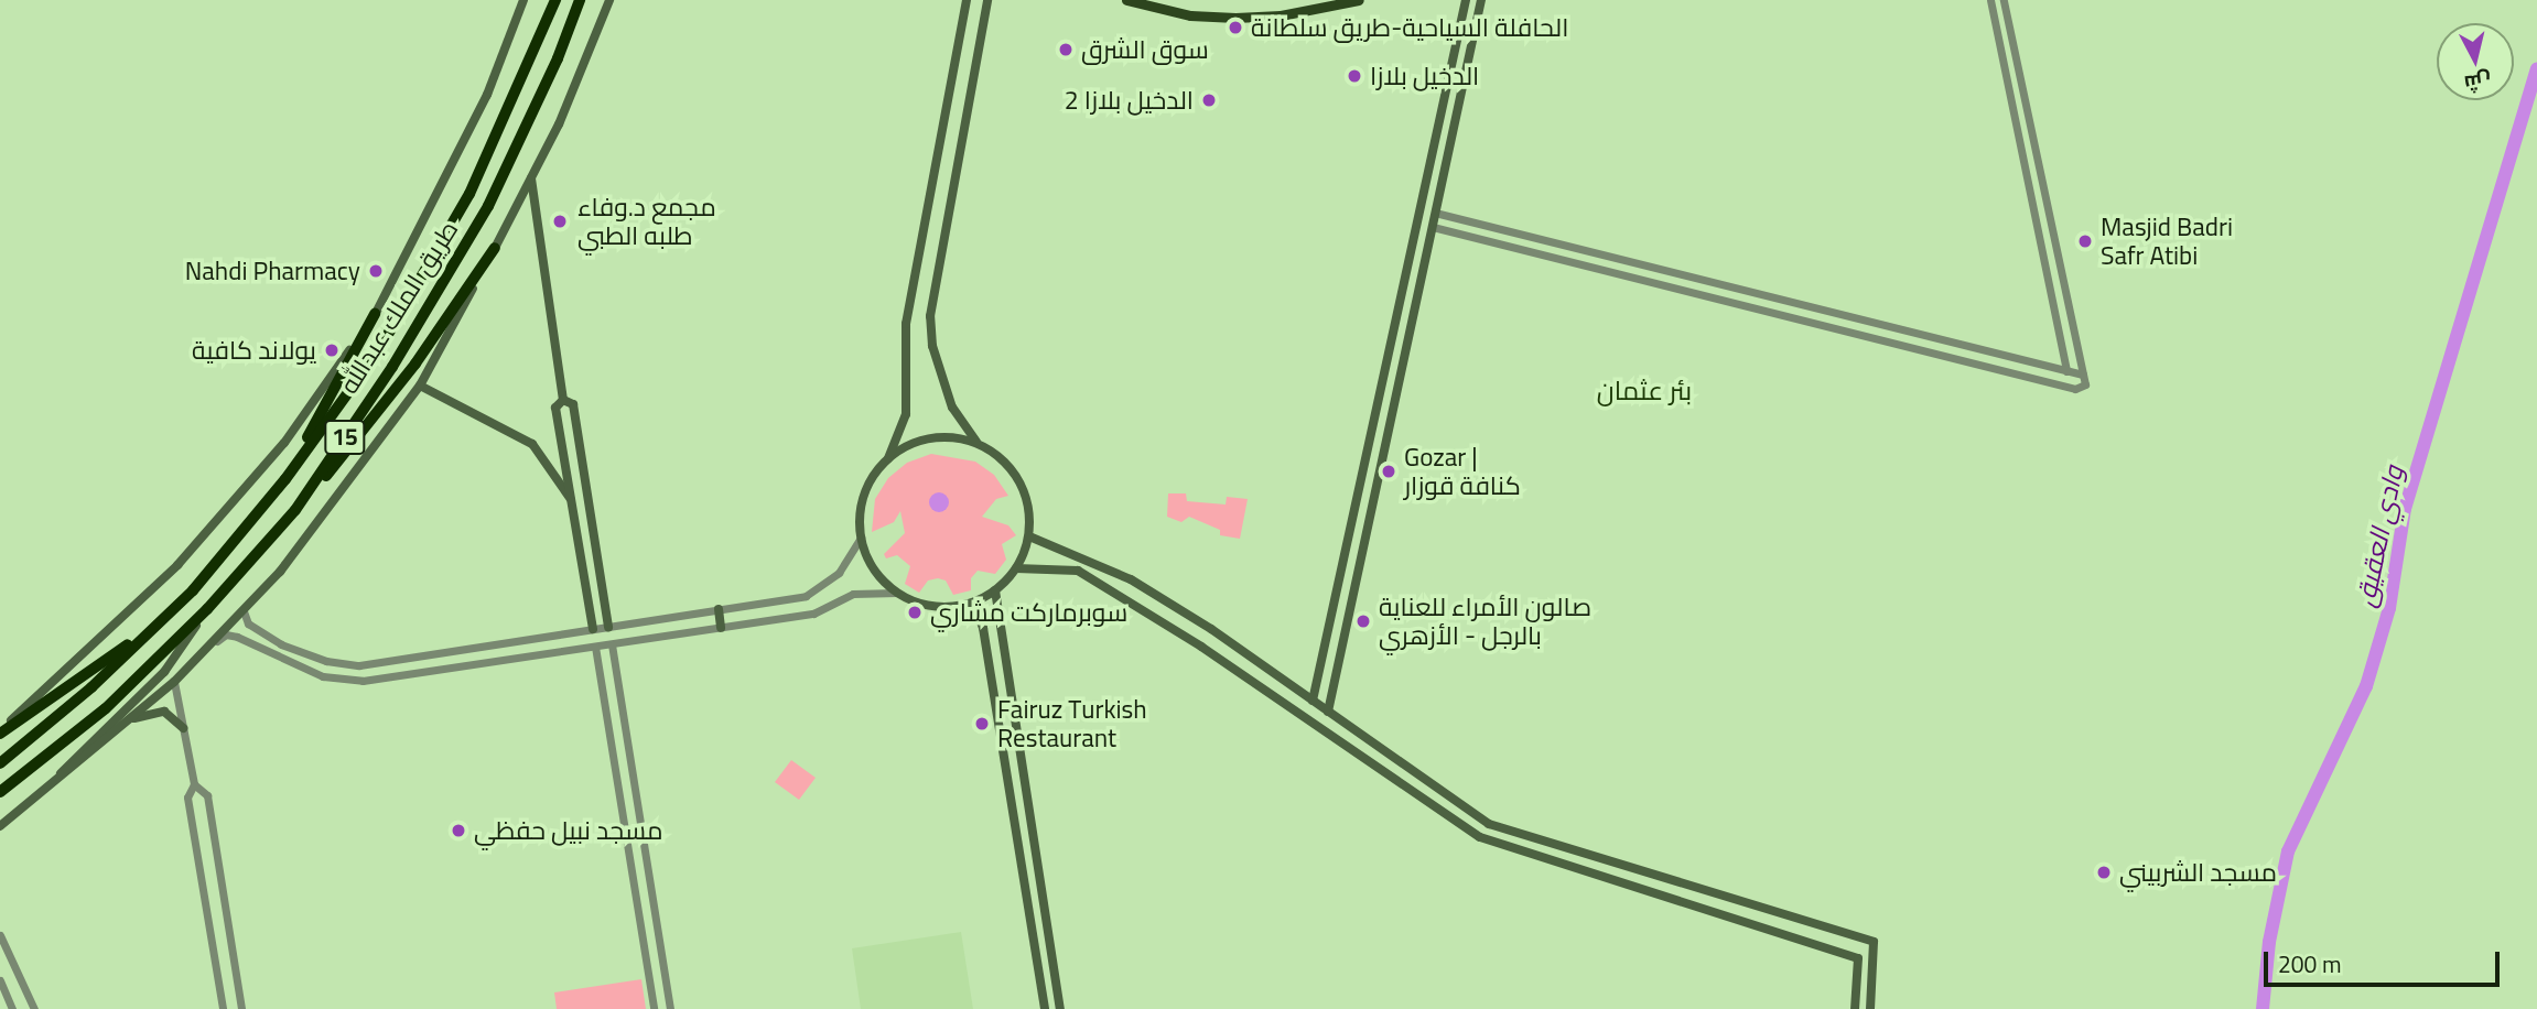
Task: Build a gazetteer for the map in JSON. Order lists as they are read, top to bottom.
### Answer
{
  "streets": {
    "highway": ["طريق الملك عبدالله", "15"]
  },
  "districts": ["بئر عثمان"],
  "water": ["وادي العقيق"],
  "places": [
    "الحافلة السياحية-طريق سلطانة",
    "سوق الشرق",
    "الدخیل بلازا",
    "الدخیل بلازا 2",
    "مجمع د.وفاء طلبه الطبي",
    "Masjid Badri Safr Atibi",
    "Nahdi Pharmacy",
    "يولاند كافية",
    "Gozar | كنافة قوزار",
    "سوبرماركت مشاري",
    "صالون الأمراء للعناية بالرجل - الأزهري",
    "Fairuz Turkish Restaurant",
    "مسجد نبيل حفظي",
    "مسجد الشربيني"
  ],
  "scale_bar": "200 m",
  "north": "bottom"
}
